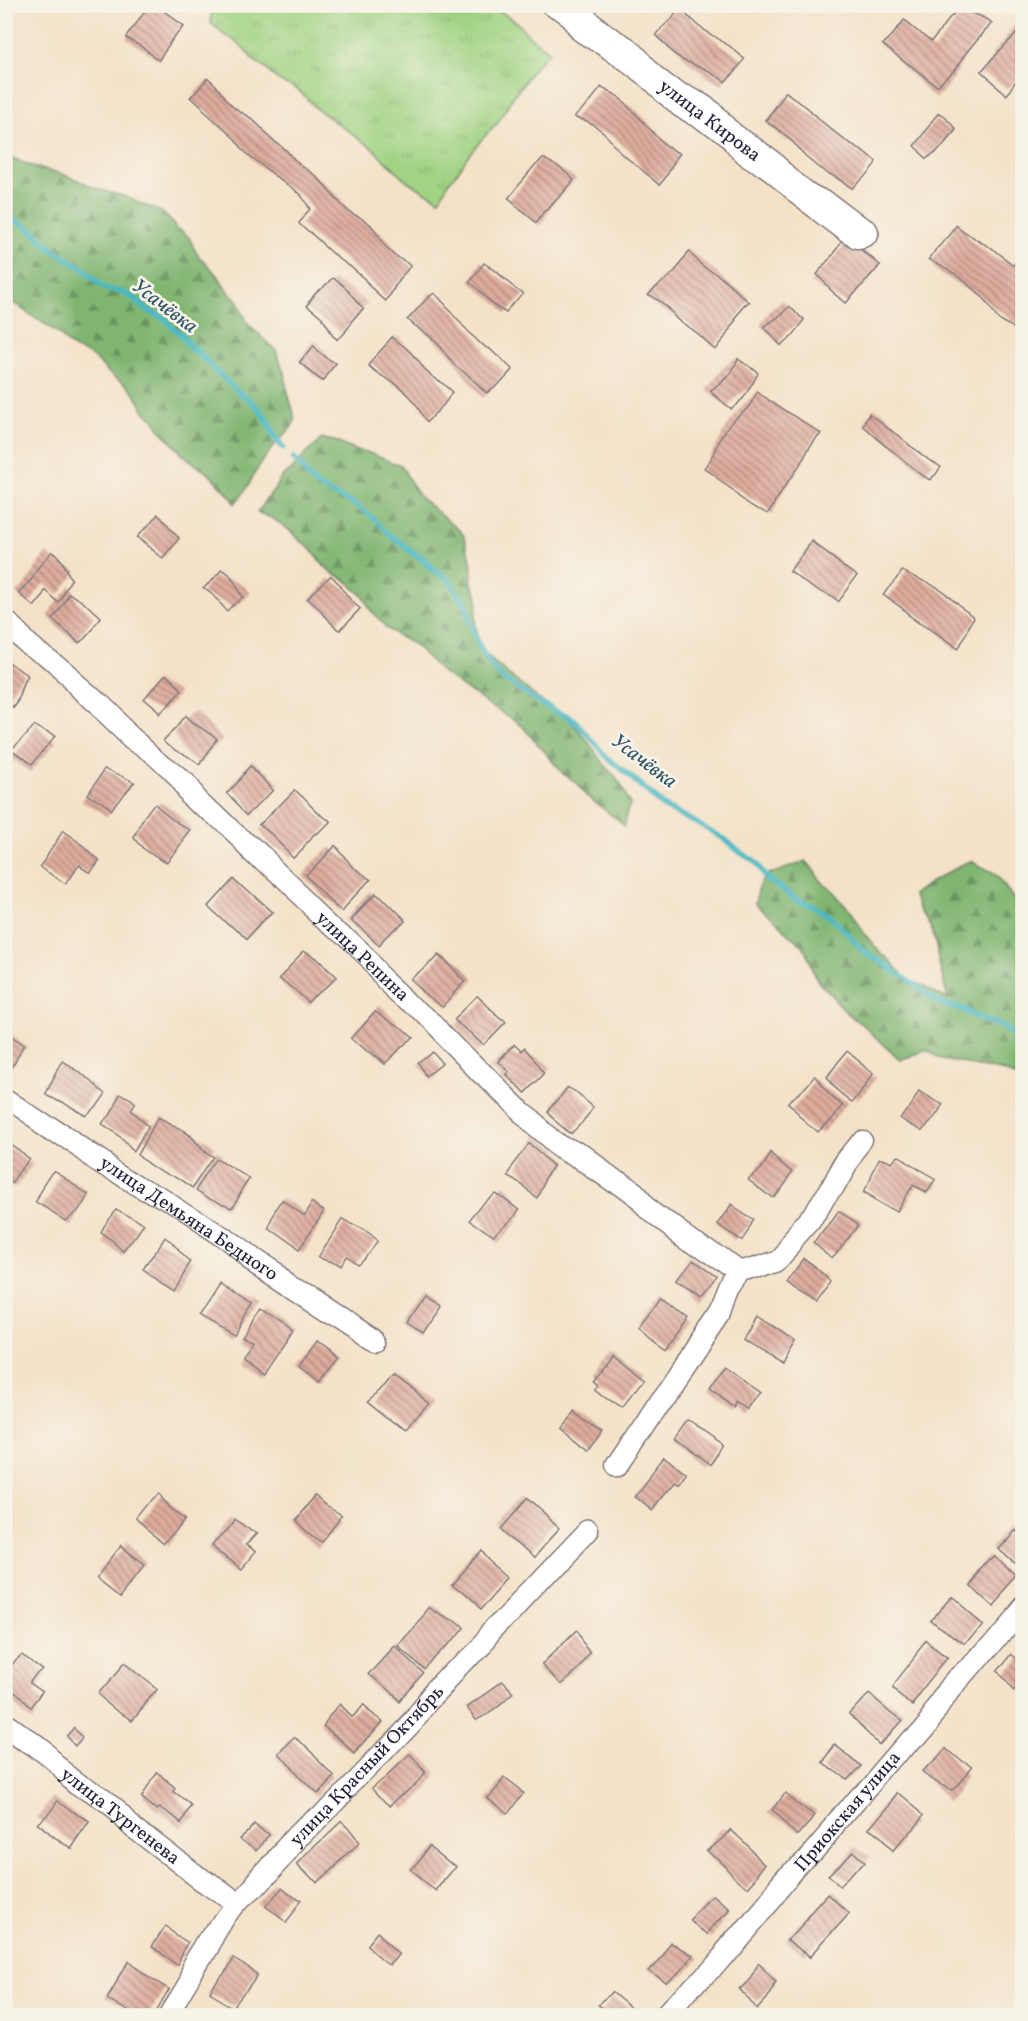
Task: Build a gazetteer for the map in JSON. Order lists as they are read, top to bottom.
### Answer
{
  "streets": {
    "street": [
      "улица Кирова",
      "улица Репина",
      "улица Демьяна Бедного",
      "улица Красный Октябрь",
      "Приокская улица",
      "улица Тургенева"
    ]
  },
  "crossings": [
    ["улица Красный Октябрь", "улица Тургенева"]
  ],
  "water": ["Усачёвка"]
}
